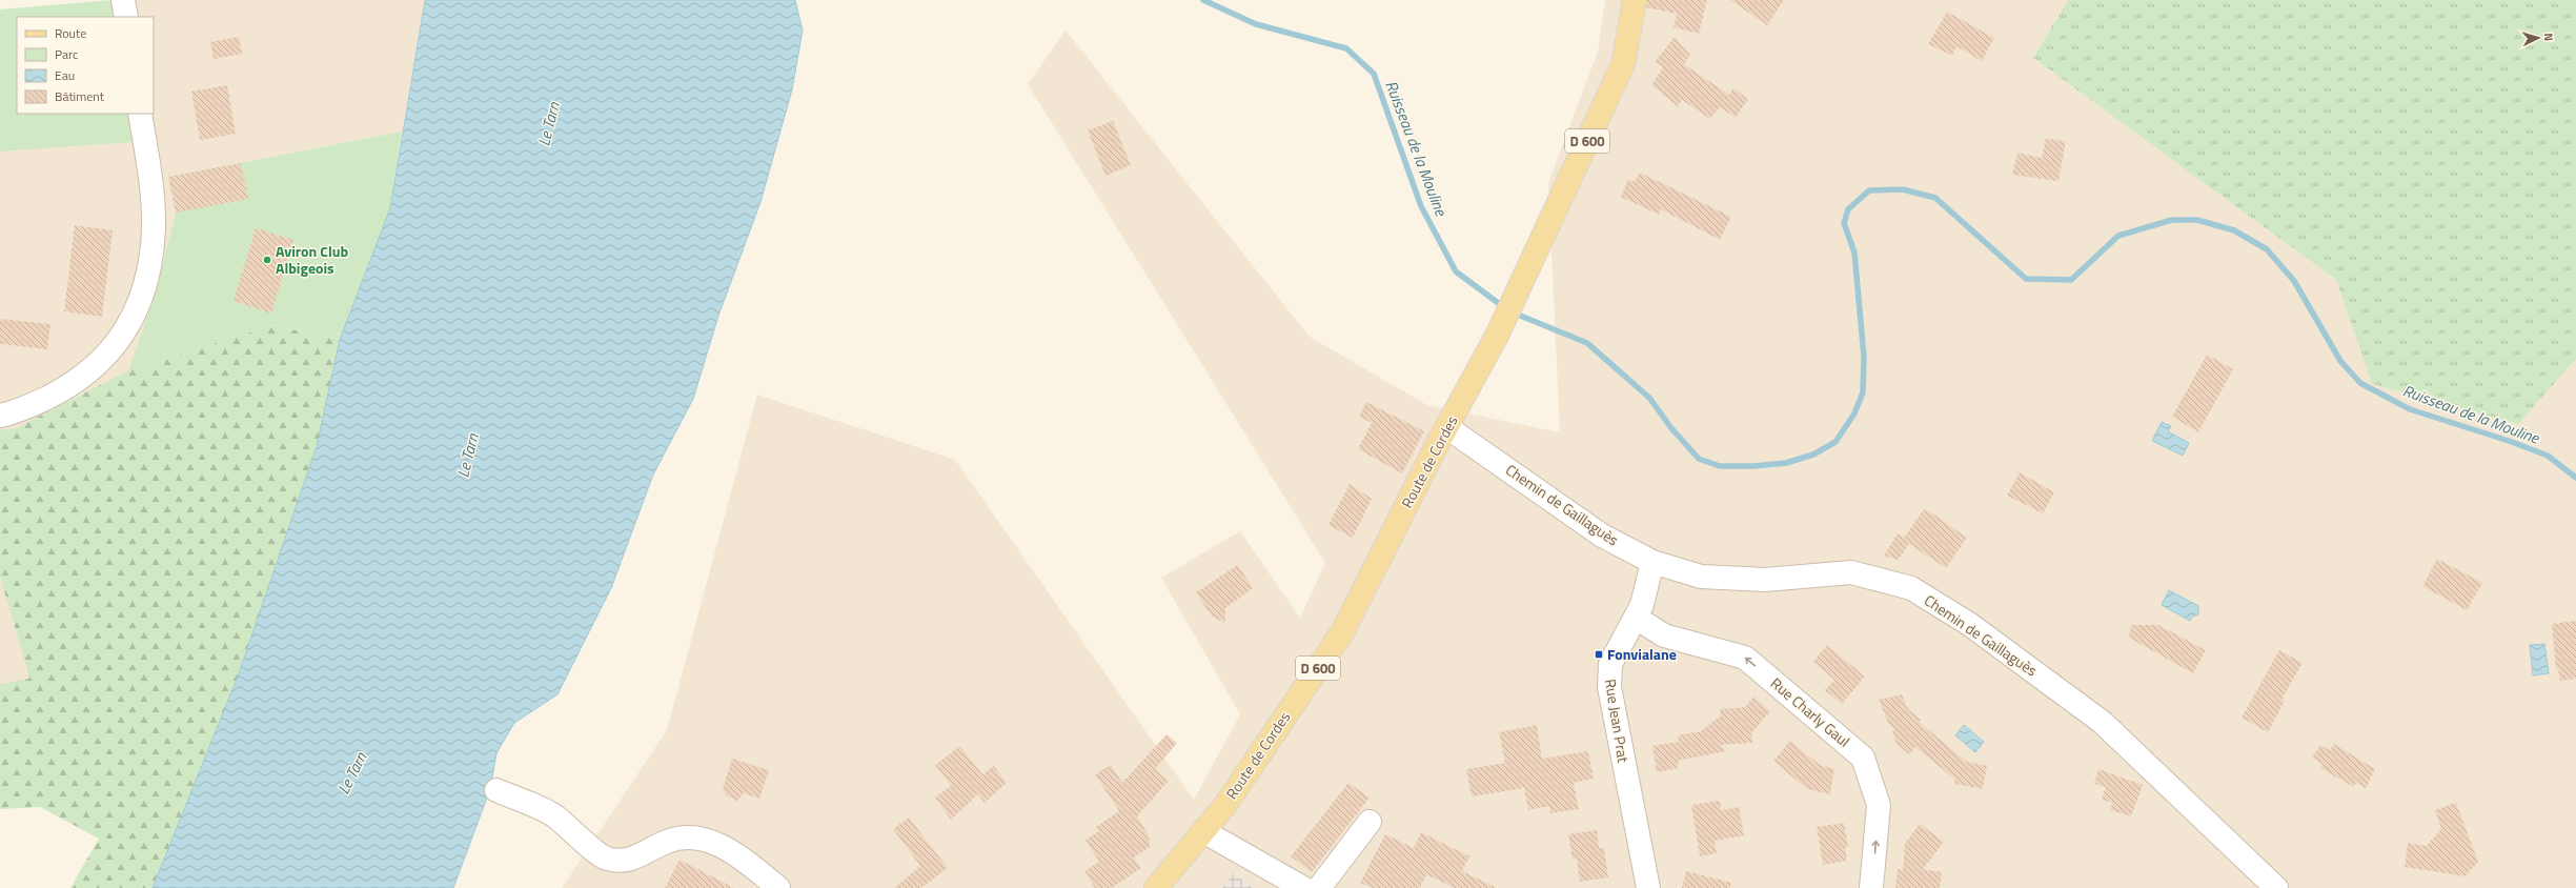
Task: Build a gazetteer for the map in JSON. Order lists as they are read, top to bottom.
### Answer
{
  "streets": {
    "main road": ["D 600", "Route de Cordes"],
    "street": ["Chemin de Gaillaguès", "Rue Charly Gaul", "Rue Jean Prat"]
  },
  "crossings": [
    ["Route de Cordes", "Chemin de Gaillaguès"],
    ["Chemin de Gaillaguès", "Rue Jean Prat"],
    ["Rue Charly Gaul", "Rue Jean Prat"]
  ],
  "one_way": ["Rue Charly Gaul"],
  "water": ["Le Tarn", "Ruisseau de la Mouline"],
  "places": {
    "other": ["Aviron Club Albigeois"],
    "transit": ["Fonvialane"]
  },
  "legend": [
    "Route",
    "Parc",
    "Eau",
    "Bâtiment"
  ],
  "north": "right"
}
